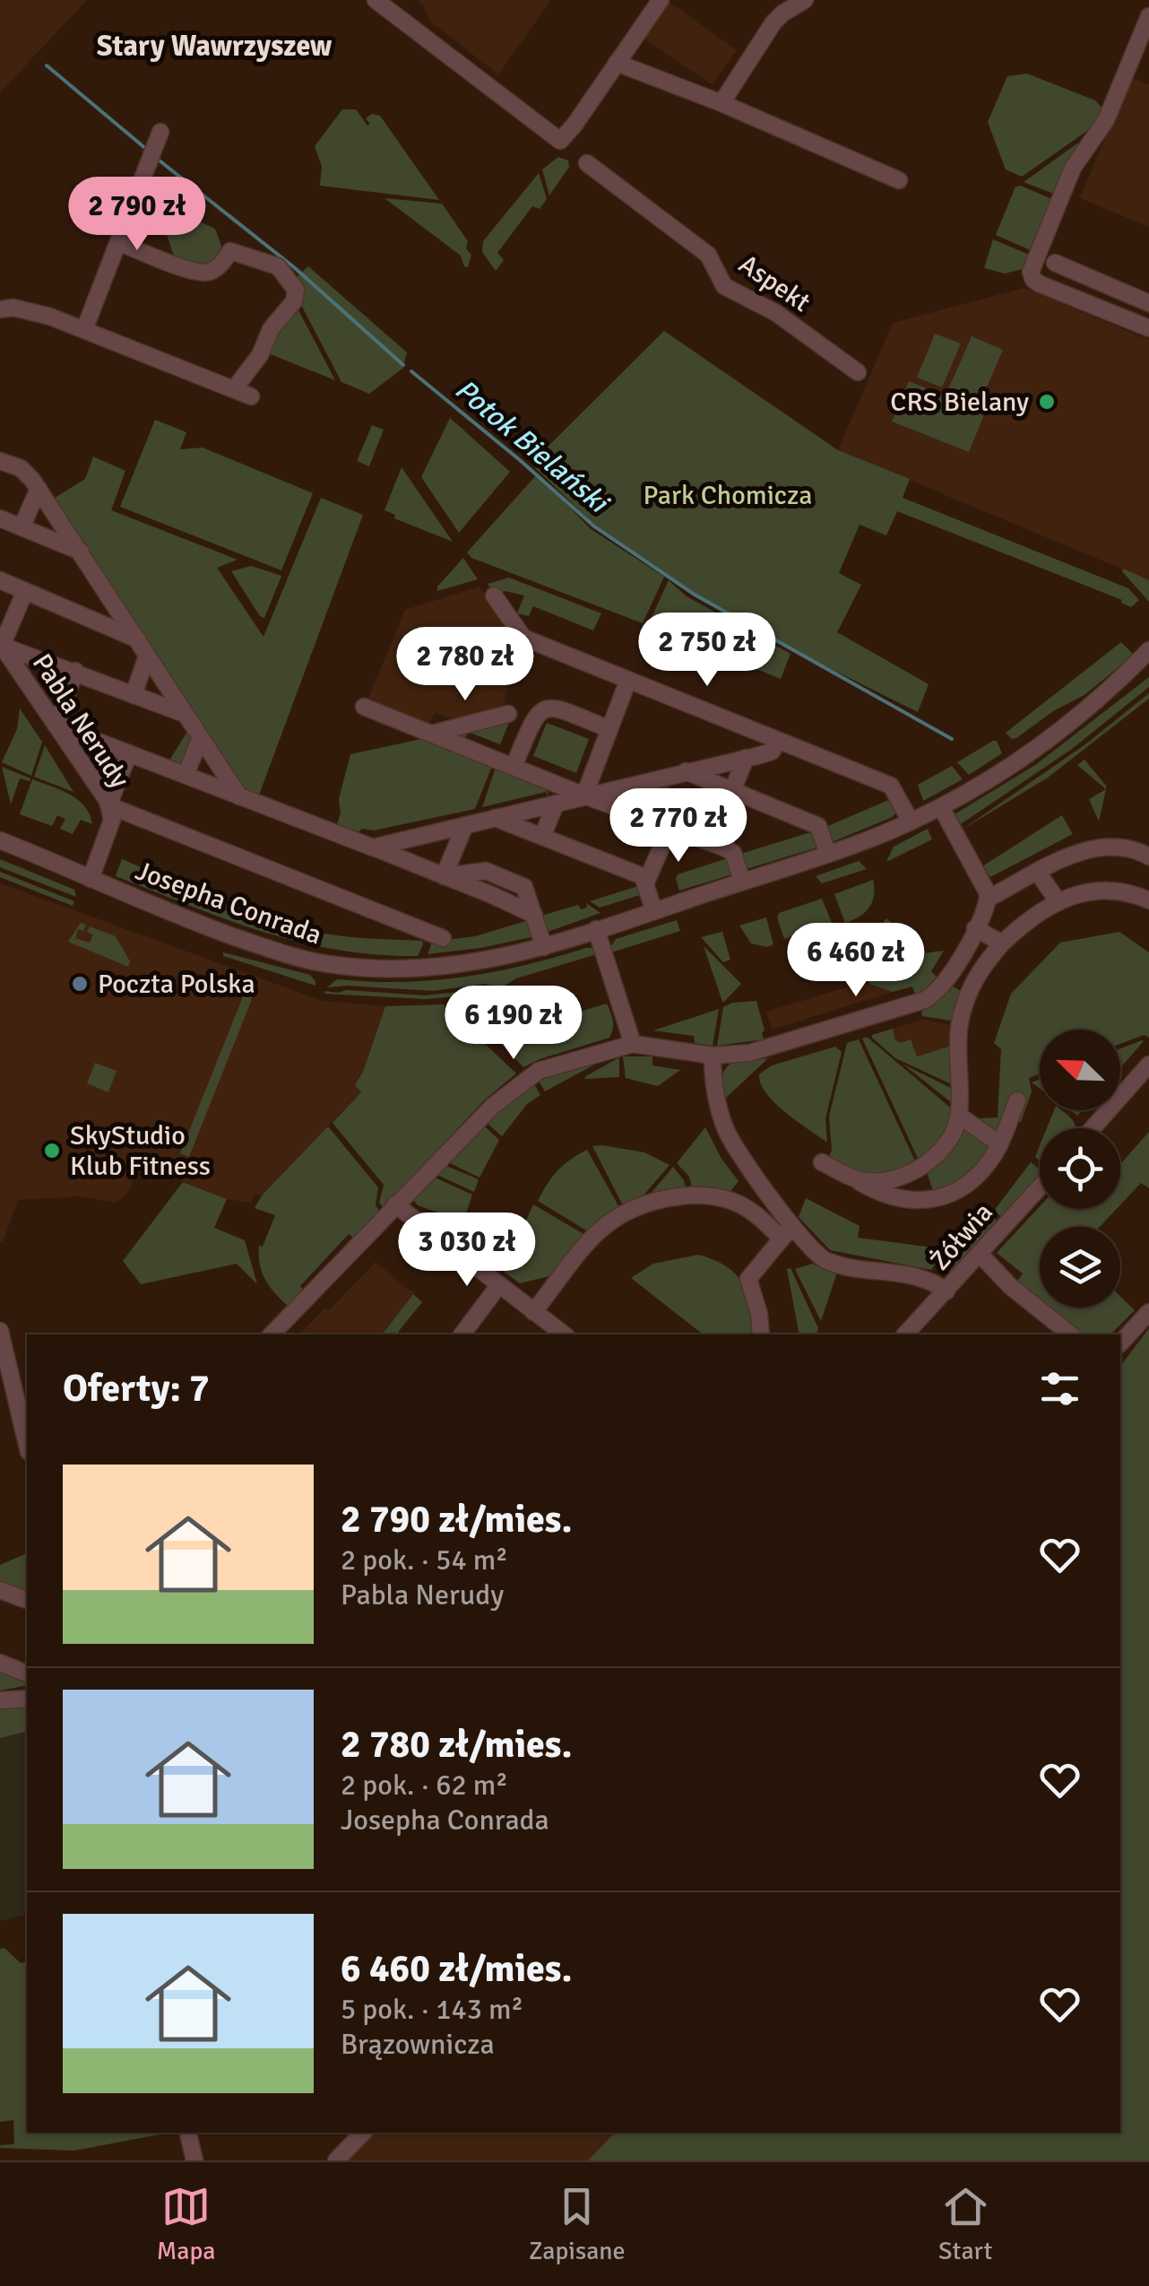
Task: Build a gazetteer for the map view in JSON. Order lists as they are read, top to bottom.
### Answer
{
  "streets": {
    "street": [
      "Aspekt",
      "Pabla Nerudy",
      "Josepha Conrada",
      "Żółwia"
    ]
  },
  "crossings": [
    ["Pabla Nerudy", "Josepha Conrada"]
  ],
  "districts": ["Stary Wawrzyszew"],
  "water": ["Potok Bielański"],
  "parks": ["Park Chomicza"],
  "places": ["CRS Bielany", "Poczta Polska", "SkyStudio Klub Fitness"],
  "north": "top left",
  "page": {
    "price": [
      "2 790 zł",
      "2 750 zł",
      "2 780 zł",
      "2 770 zł",
      "6 460 zł",
      "6 190 zł",
      "3 030 zł"
    ],
    "heading": "Oferty: 7",
    "list": [
      {
        "name": "2 790 zł/mies.",
        "note": "2 pok. · 54 m² · Pabla Nerudy"
      },
      {
        "name": "2 780 zł/mies.",
        "note": "2 pok. · 62 m² · Josepha Conrada"
      },
      {
        "name": "6 460 zł/mies.",
        "note": "5 pok. · 143 m² · Brązownicza"
      }
    ],
    "tabs": ["Mapa", "Zapisane", "Start"]
  }
}
